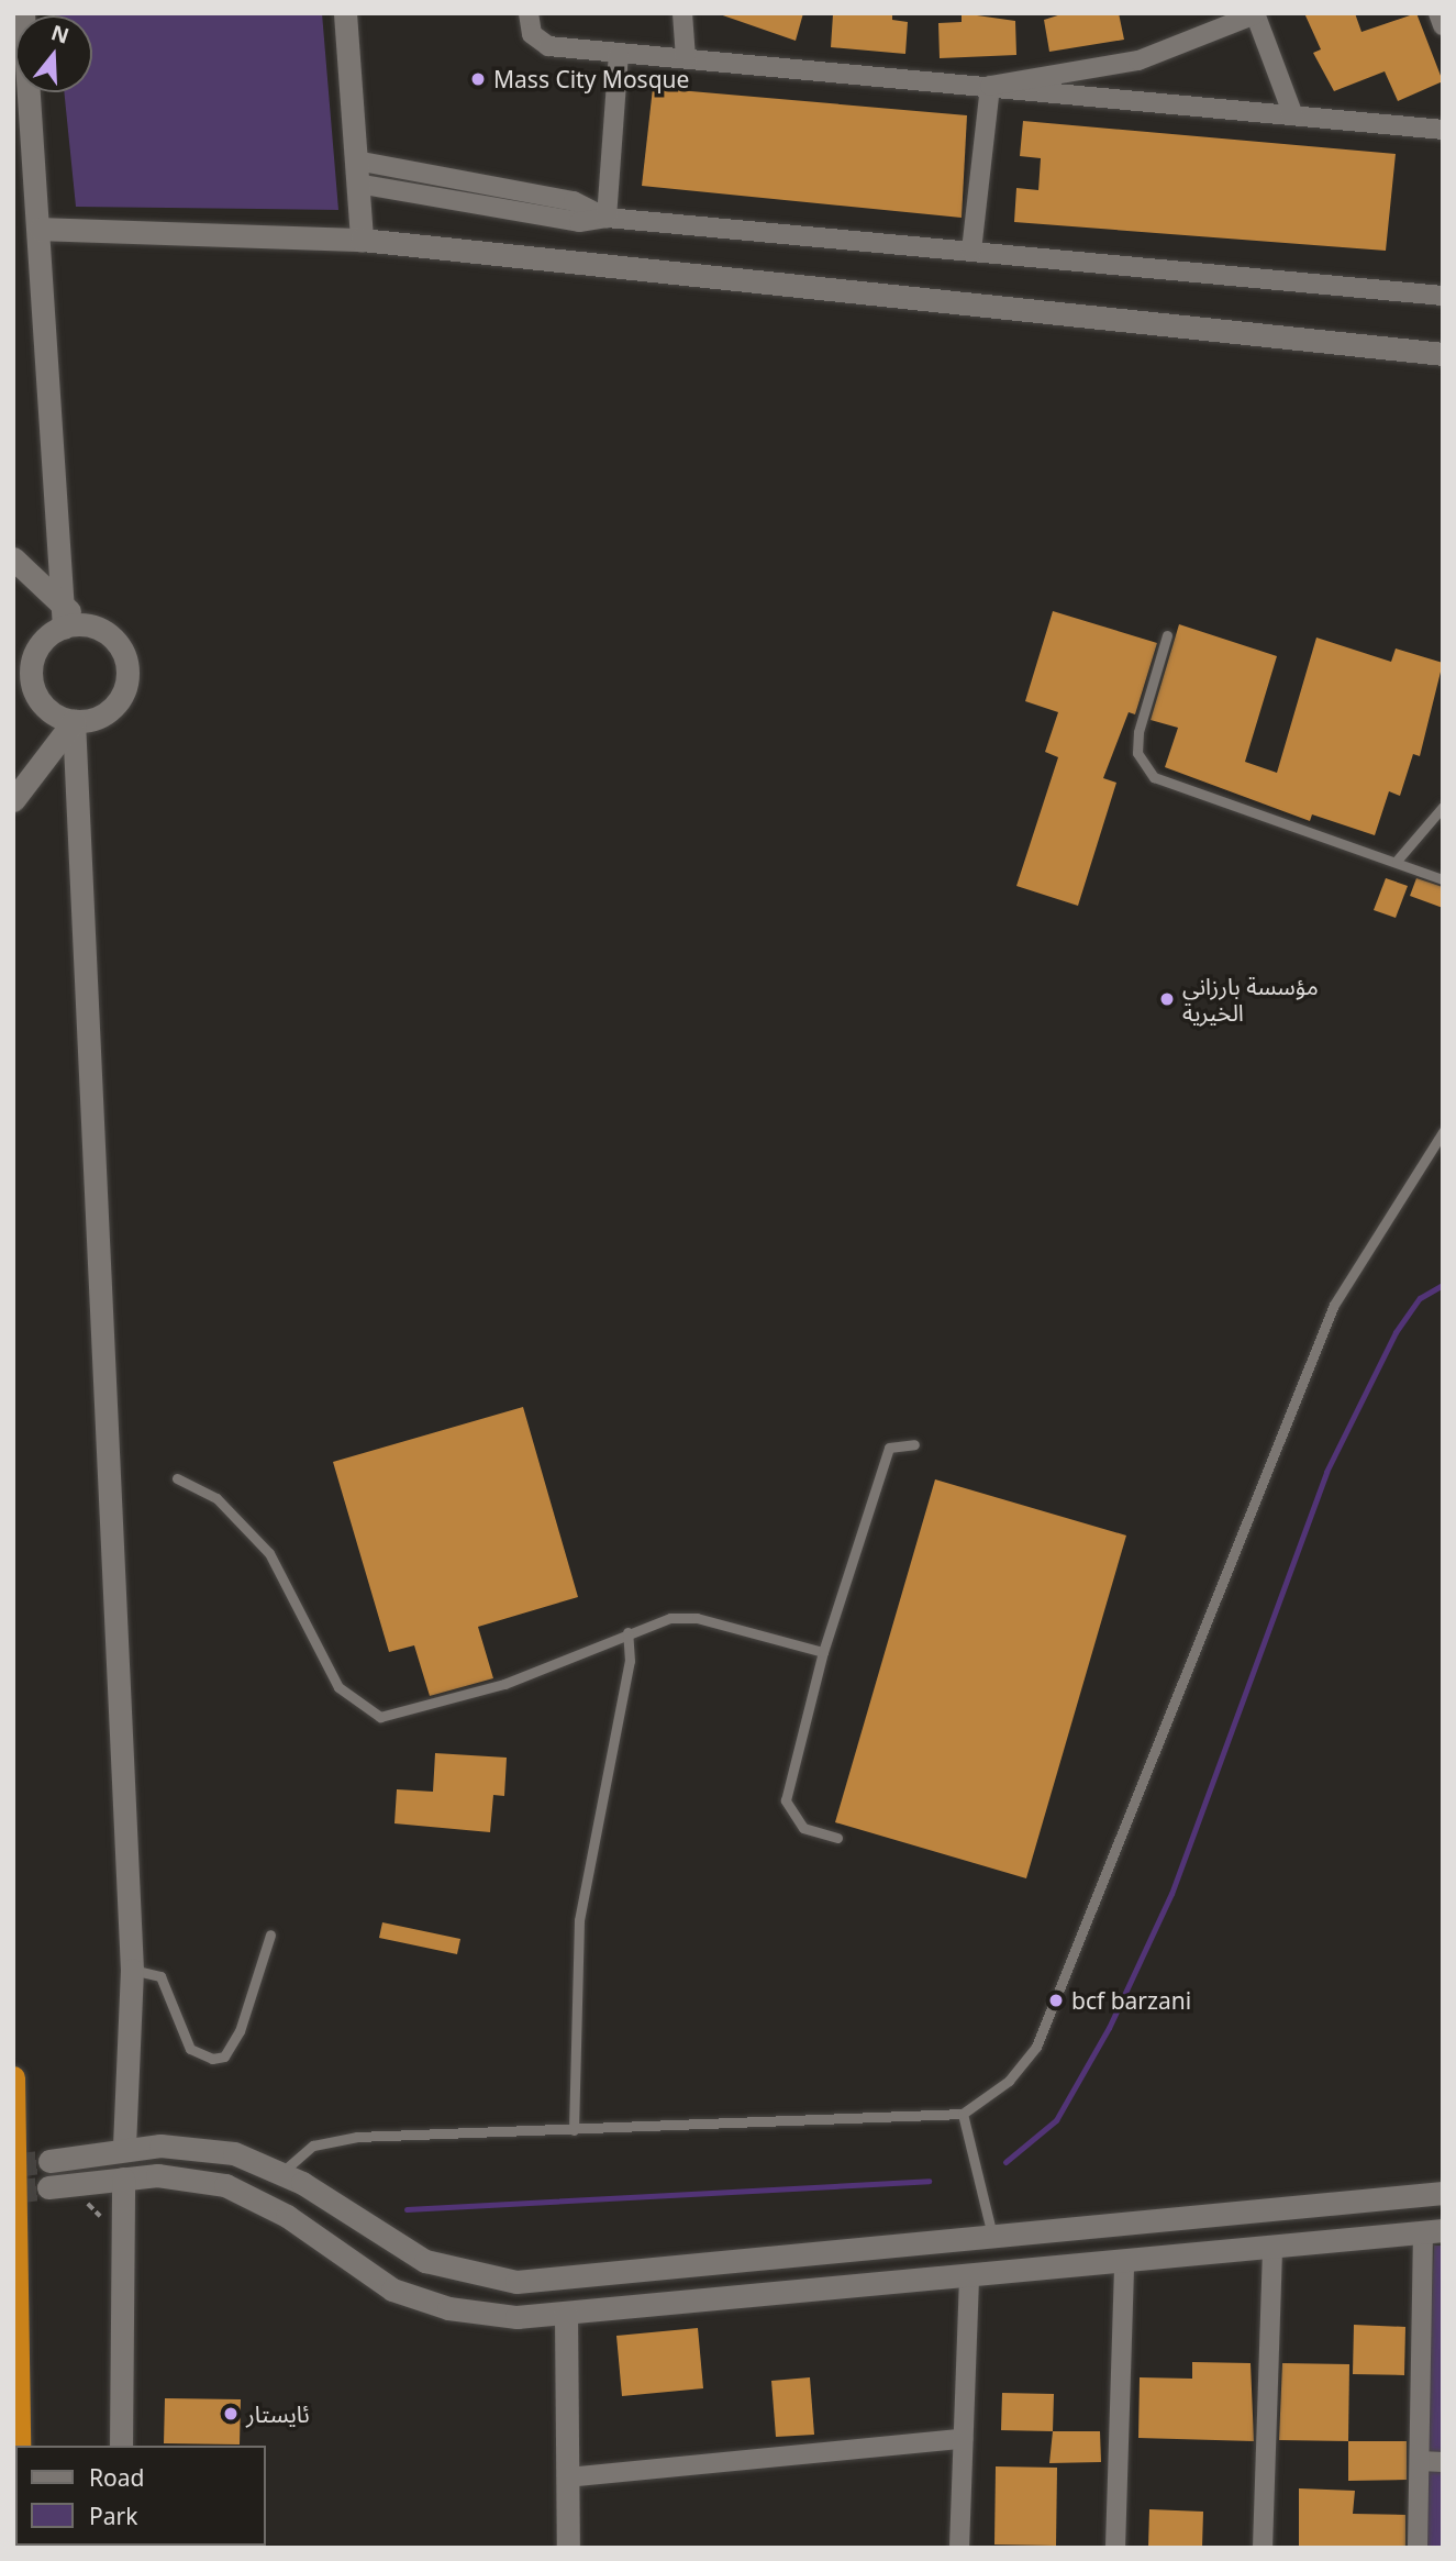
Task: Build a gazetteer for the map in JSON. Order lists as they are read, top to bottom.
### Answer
{
  "places": [
    "Mass City Mosque",
    "مؤسسة بارزانی الخیریة",
    "bcf barzani",
    "ئایستار"
  ],
  "legend": ["Road", "Park"],
  "north": "top"
}
